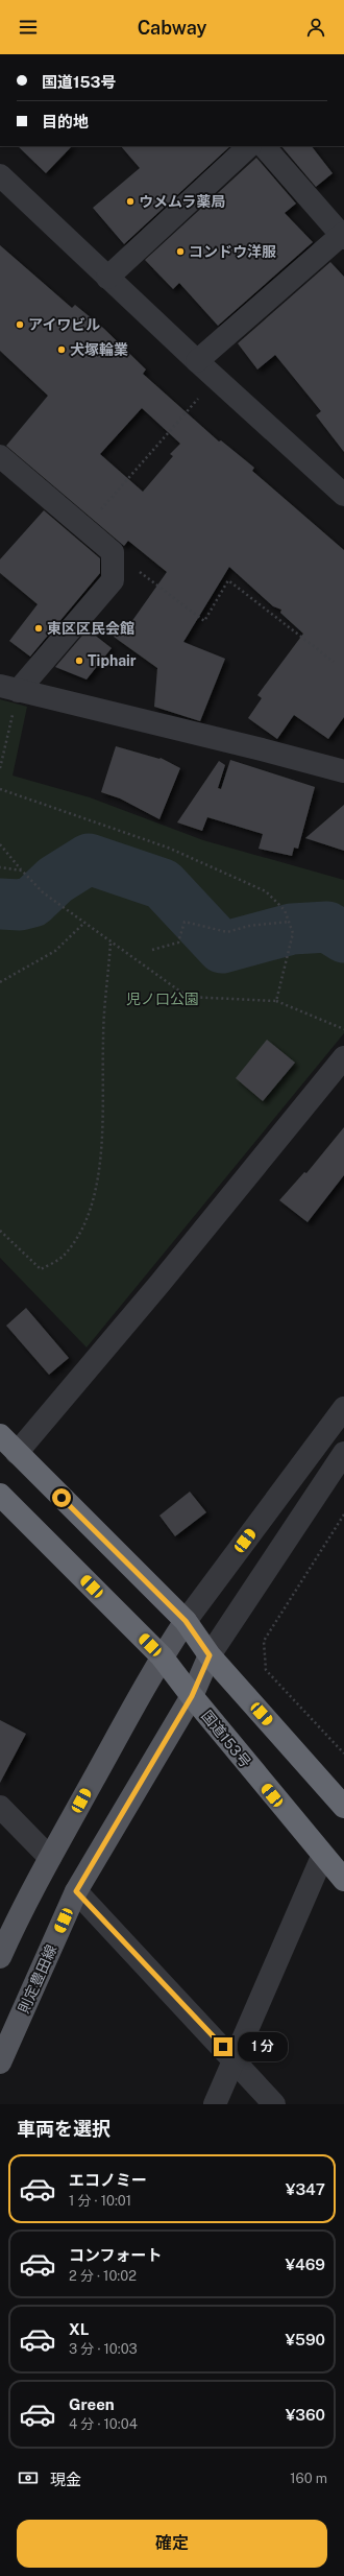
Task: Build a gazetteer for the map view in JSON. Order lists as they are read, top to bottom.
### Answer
{
  "streets": {
    "highway": ["国道153号"],
    "main road": ["則定豊田線"]
  },
  "crossings": [
    ["国道153号", "則定豊田線"]
  ],
  "parks": ["児ノ口公園"],
  "places": [
    "ウメムラ薬局",
    "コンドウ洋服",
    "アイワビル",
    "犬塚輪業",
    "東区区民会館",
    "Tiphair"
  ],
  "page": {
    "header": "Cabway",
    "banner": ["国道153号", "目的地"],
    "bubble": "1 分",
    "heading": "車両を選択",
    "list": [
      {
        "name": "エコノミー",
        "note": "1 分 · 10:01",
        "value": "¥347"
      },
      {
        "name": "コンフォート",
        "note": "2 分 · 10:02",
        "value": "¥469"
      },
      {
        "name": "XL",
        "note": "3 分 · 10:03",
        "value": "¥590"
      },
      {
        "name": "Green",
        "note": "4 分 · 10:04",
        "value": "¥360"
      }
    ],
    "pay": ["現金", "160 m"],
    "buttons": "確定"
  }
}
